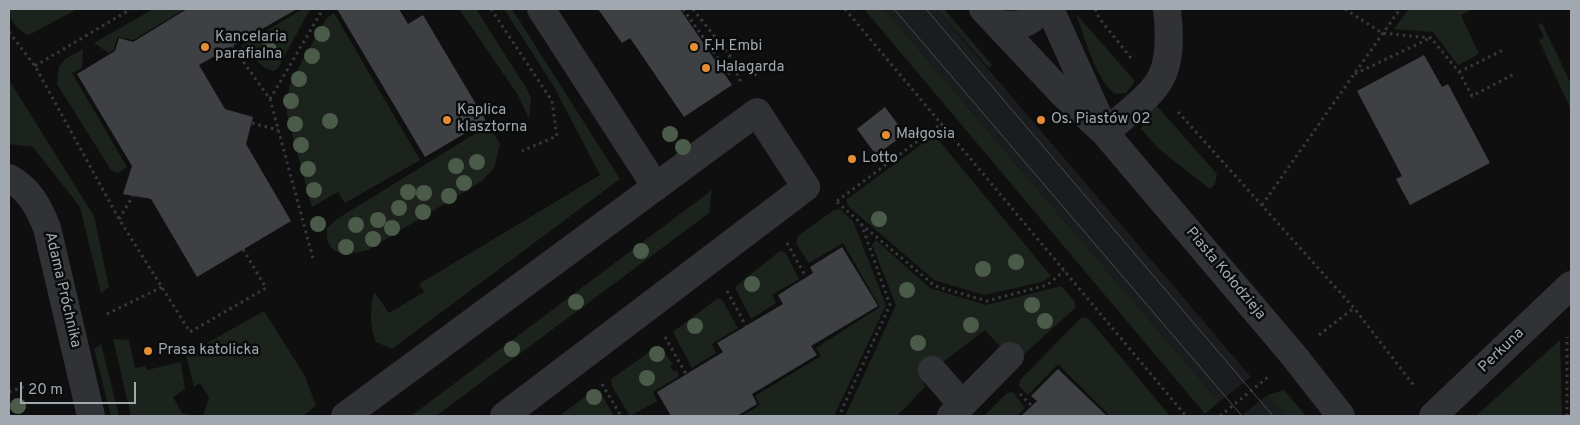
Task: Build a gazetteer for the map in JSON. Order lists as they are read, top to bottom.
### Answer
{
  "streets": {
    "street": ["Piasta Kołodzieja", "Adama Próchnika", "Perkuna"]
  },
  "places": [
    "Kancelaria parafialna",
    "F.H Embi",
    "Halagarda",
    "Kaplica klasztorna",
    "Os. Piastów 02",
    "Małgosia",
    "Lotto",
    "Prasa katolicka"
  ],
  "scale_bar": "20 m"
}
